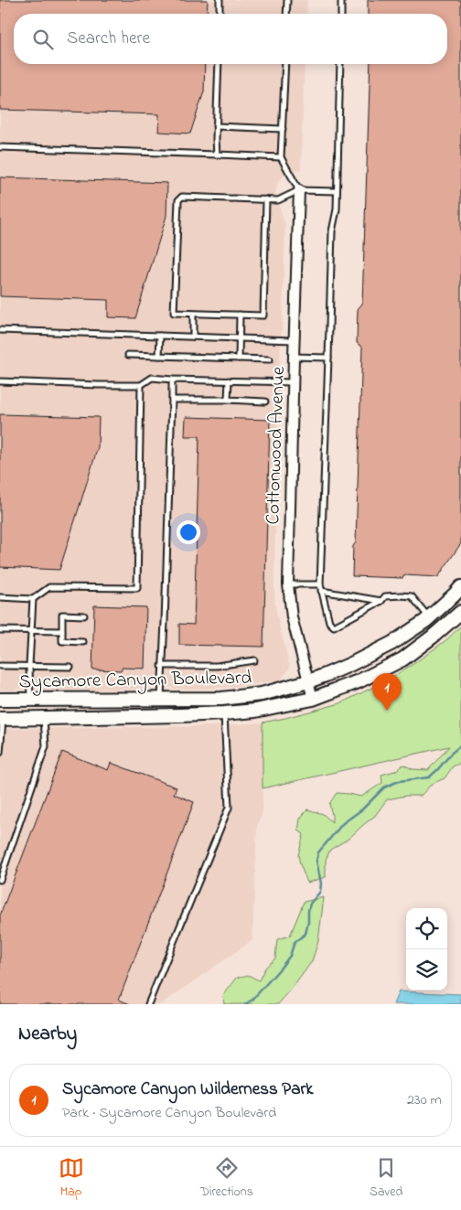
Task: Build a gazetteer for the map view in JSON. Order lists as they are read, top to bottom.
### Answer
{
  "streets": {
    "main road": ["Sycamore Canyon Boulevard"],
    "street": ["Cottonwood Avenue"]
  },
  "crossings": [
    ["Cottonwood Avenue", "Sycamore Canyon Boulevard"]
  ],
  "page": {
    "search": "Search here",
    "pins": "1",
    "heading": "Nearby",
    "list": [
      {
        "mark": "1",
        "name": "Sycamore Canyon Wilderness Park",
        "note": "Park · Sycamore Canyon Boulevard",
        "value": "230 m"
      }
    ],
    "nav": ["Map", "Directions", "Saved"]
  }
}
